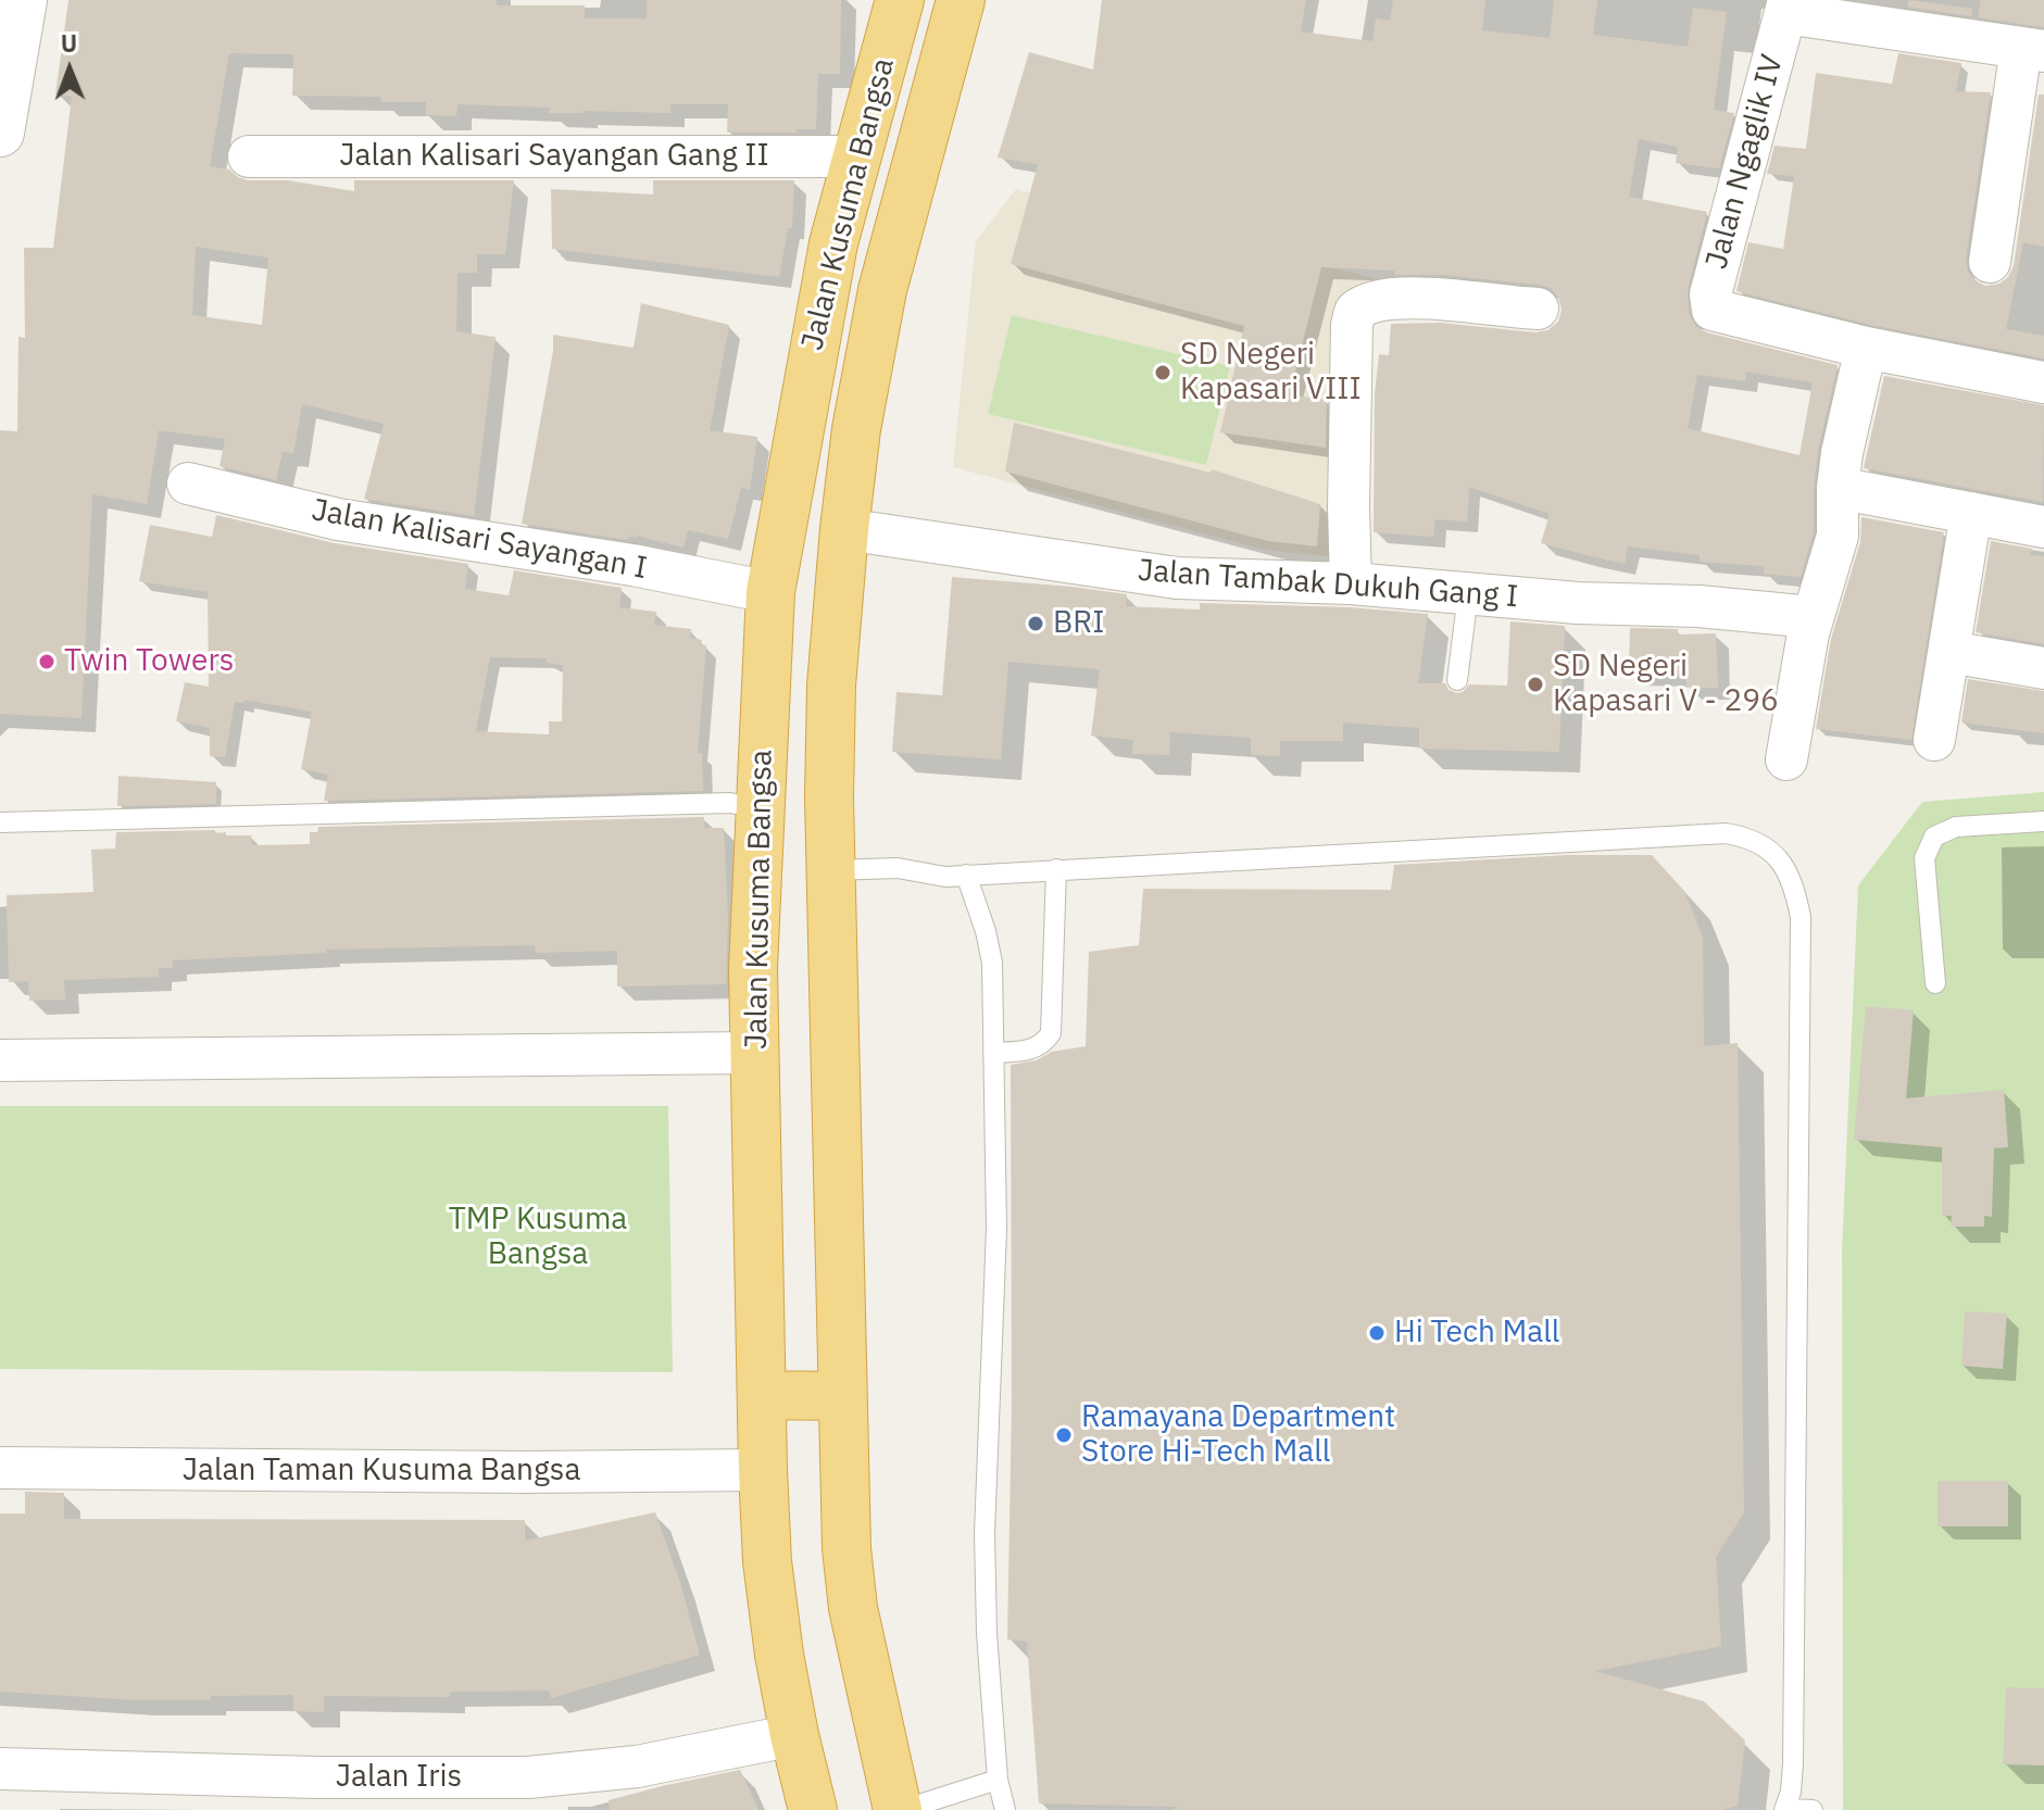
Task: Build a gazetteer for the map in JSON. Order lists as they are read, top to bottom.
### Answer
{
  "streets": {
    "highway": ["Jalan Kusuma Bangsa"],
    "street": [
      "Jalan Kalisari Sayangan Gang II",
      "Jalan Ngaglik IV",
      "Jalan Kalisari Sayangan I",
      "Jalan Tambak Dukuh Gang I",
      "Jalan Taman Kusuma Bangsa",
      "Jalan Iris"
    ]
  },
  "crossings": [
    ["Jalan Kalisari Sayangan Gang II", "Jalan Kusuma Bangsa"],
    ["Jalan Kusuma Bangsa", "Jalan Kalisari Sayangan I"],
    ["Jalan Kusuma Bangsa", "Jalan Tambak Dukuh Gang I"],
    ["Jalan Kusuma Bangsa", "Jalan Taman Kusuma Bangsa"],
    ["Jalan Kusuma Bangsa", "Jalan Iris"]
  ],
  "parks": ["TMP Kusuma Bangsa"],
  "places": [
    "SD Negeri Kapasari VIII",
    "BRI",
    "Twin Towers",
    "SD Negeri Kapasari V - 296",
    "Hi Tech Mall",
    "Ramayana Department Store Hi-Tech Mall"
  ],
  "north": "top"
}
